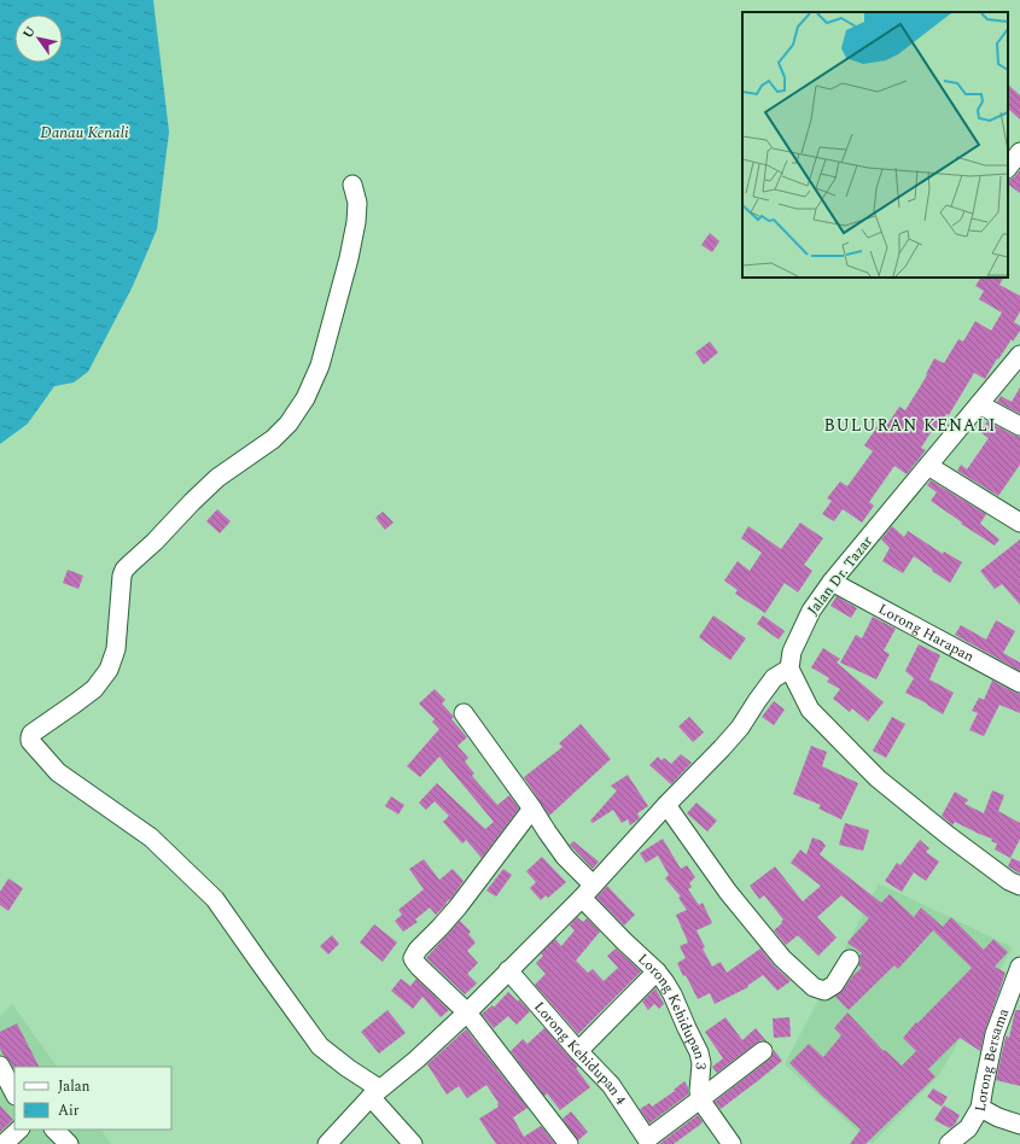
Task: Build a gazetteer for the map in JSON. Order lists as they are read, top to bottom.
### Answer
{
  "streets": {
    "street": [
      "Jalan Dr. Tazar",
      "Lorong Harapan",
      "Lorong Kehidupan 3",
      "Lorong Kehidupan 4",
      "Lorong Bersama"
    ]
  },
  "crossings": [
    ["Jalan Dr. Tazar", "Lorong Harapan"],
    ["Lorong Kehidupan 3", "Lorong Kehidupan 4"]
  ],
  "districts": ["BULURAN KENALI"],
  "water": ["Danau Kenali"],
  "legend": ["Jalan", "Air"],
  "north": "top left"
}
